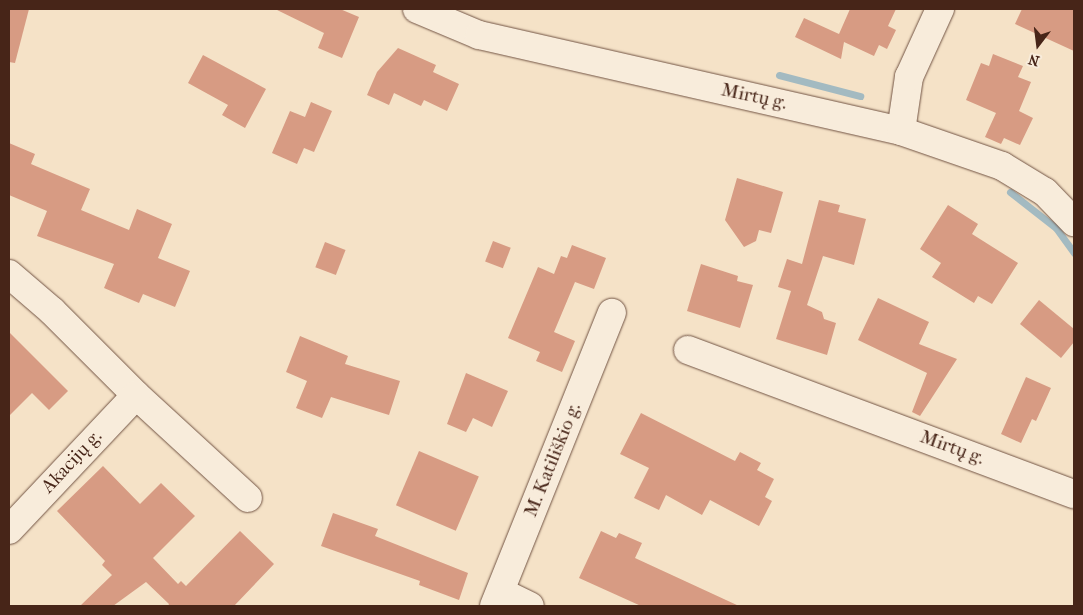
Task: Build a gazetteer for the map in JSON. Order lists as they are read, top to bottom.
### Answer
{
  "streets": {
    "street": ["Mirtų g.", "M. Katiliškio g.", "Akacijų g."]
  },
  "north": "bottom"
}
